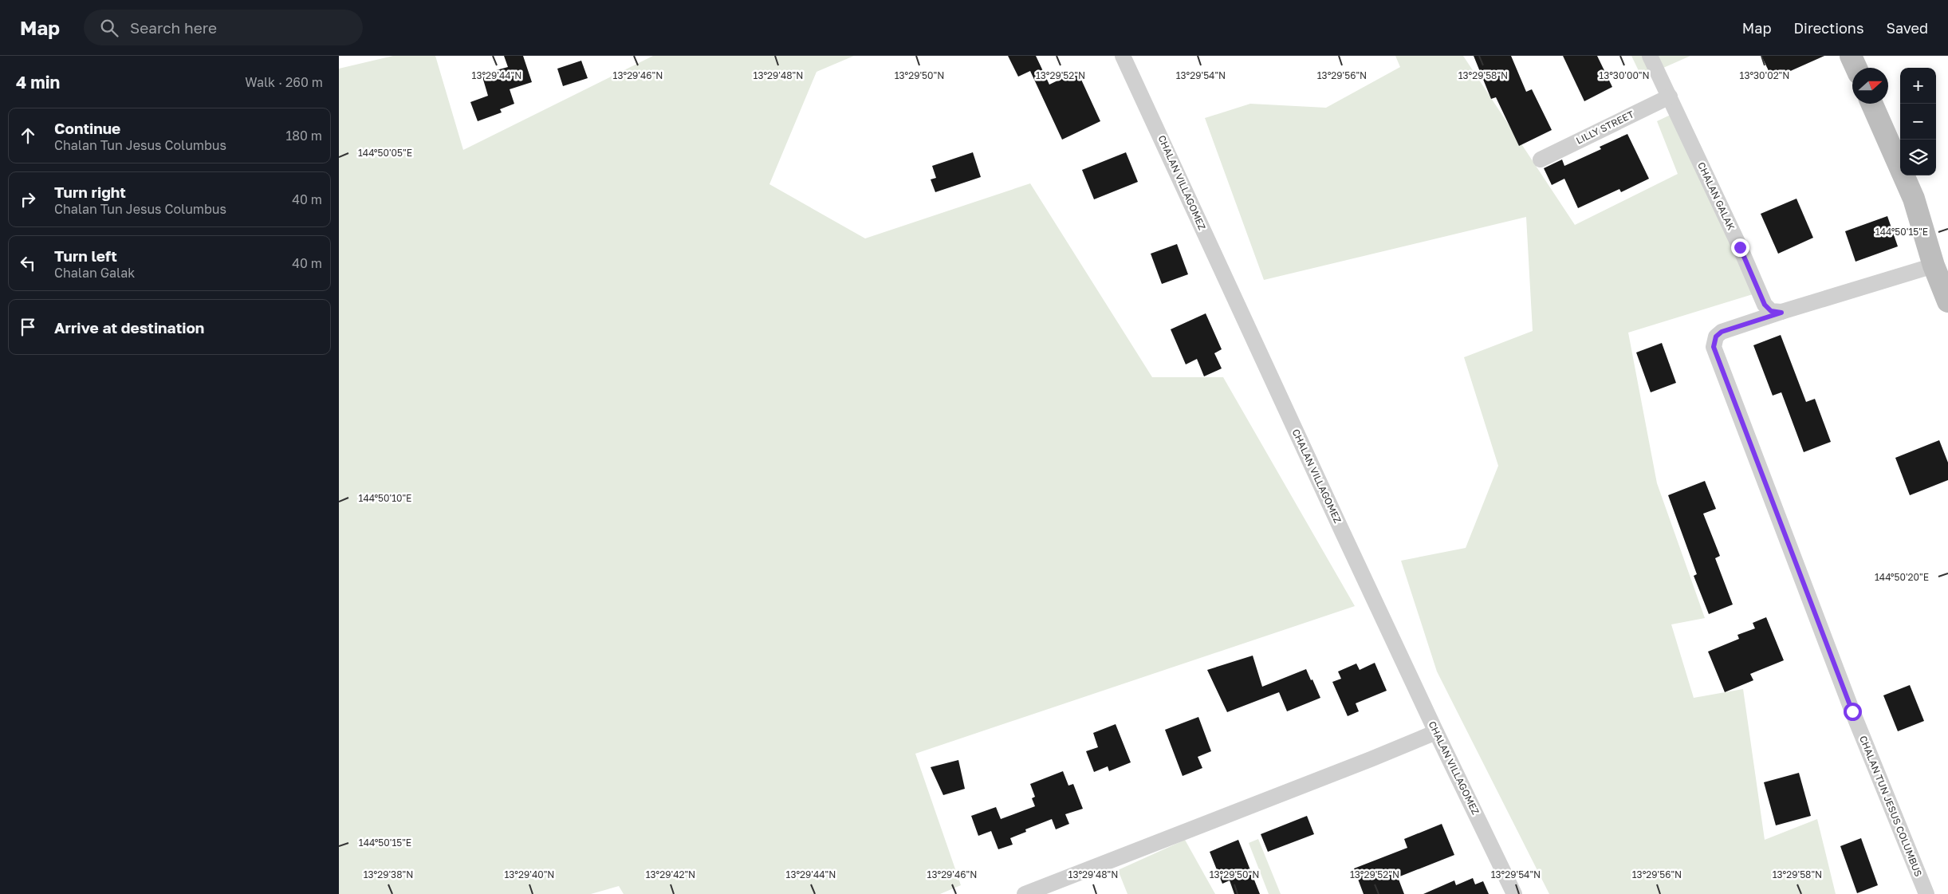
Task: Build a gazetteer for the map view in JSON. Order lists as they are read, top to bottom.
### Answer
{
  "streets": {
    "street": [
      "LILLY STREET",
      "CHALAN VILLAGOMEZ",
      "CHALAN GALAK",
      "CHALAN TUN JESUS COLUMBUS"
    ]
  },
  "crossings": [
    ["LILLY STREET", "CHALAN GALAK"],
    ["CHALAN GALAK", "CHALAN TUN JESUS COLUMBUS"]
  ],
  "north": "right",
  "page": {
    "header": "Map",
    "search": "Search here",
    "nav": ["Map", "Directions", "Saved"],
    "heading": ["4 min", "Walk · 260 m"],
    "map_buttons": ["+", "−"],
    "list": [
      ["Continue", "Chalan Tun Jesus Columbus", "180 m"],
      ["Turn right", "Chalan Tun Jesus Columbus", "40 m"],
      ["Turn left", "Chalan Galak", "40 m"],
      "Arrive at destination"
    ]
  },
  "coordinates": [
    "13°29'44\"N",
    "13°29'46\"N",
    "13°29'48\"N",
    "13°29'50\"N",
    "13°29'52\"N",
    "13°29'54\"N",
    "13°29'56\"N",
    "13°29'58\"N",
    "13°30'00\"N",
    "13°30'02\"N",
    "144°50'05\"E",
    "144°50'15\"E",
    "144°50'10\"E",
    "144°50'20\"E",
    "13°29'38\"N",
    "13°29'40\"N",
    "13°29'42\"N"
  ]
}
